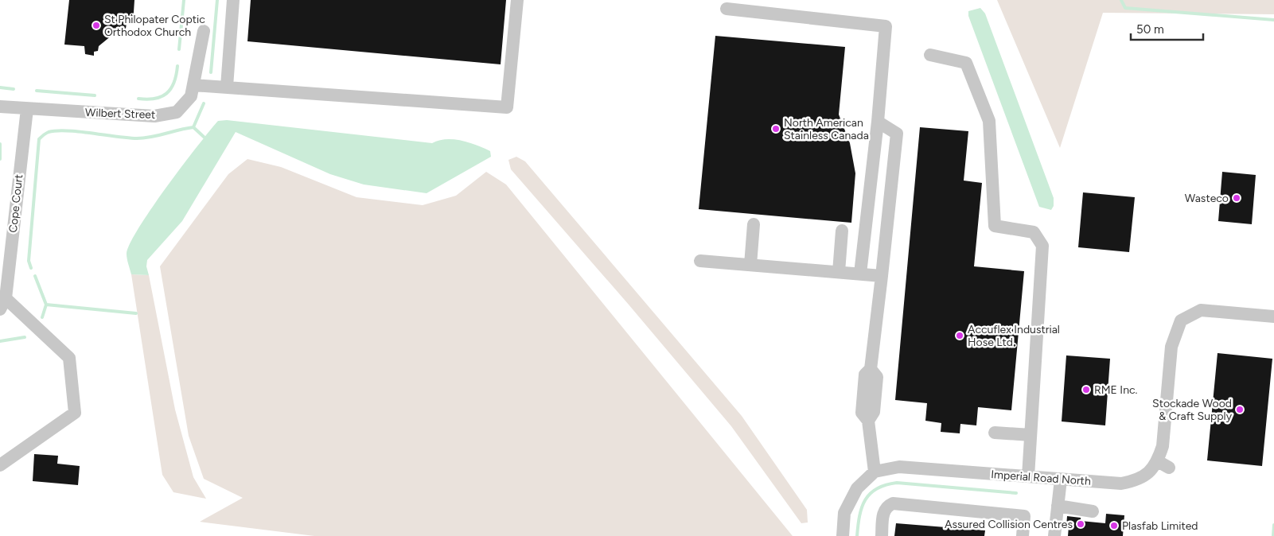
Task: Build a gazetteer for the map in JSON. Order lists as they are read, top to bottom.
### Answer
{
  "streets": {
    "street": ["Wilbert Street", "Cope Court", "Imperial Road North"]
  },
  "crossings": [
    ["Wilbert Street", "Cope Court"]
  ],
  "places": [
    "St Philopater Coptic Orthodox Church",
    "North American Stainless Canada",
    "Wasteco",
    "Accuflex Industrial Hose Ltd.",
    "RME Inc.",
    "Stockade Wood & Craft Supply",
    "Assured Collision Centres",
    "Plasfab Limited"
  ],
  "scale_bar": "50 m"
}
